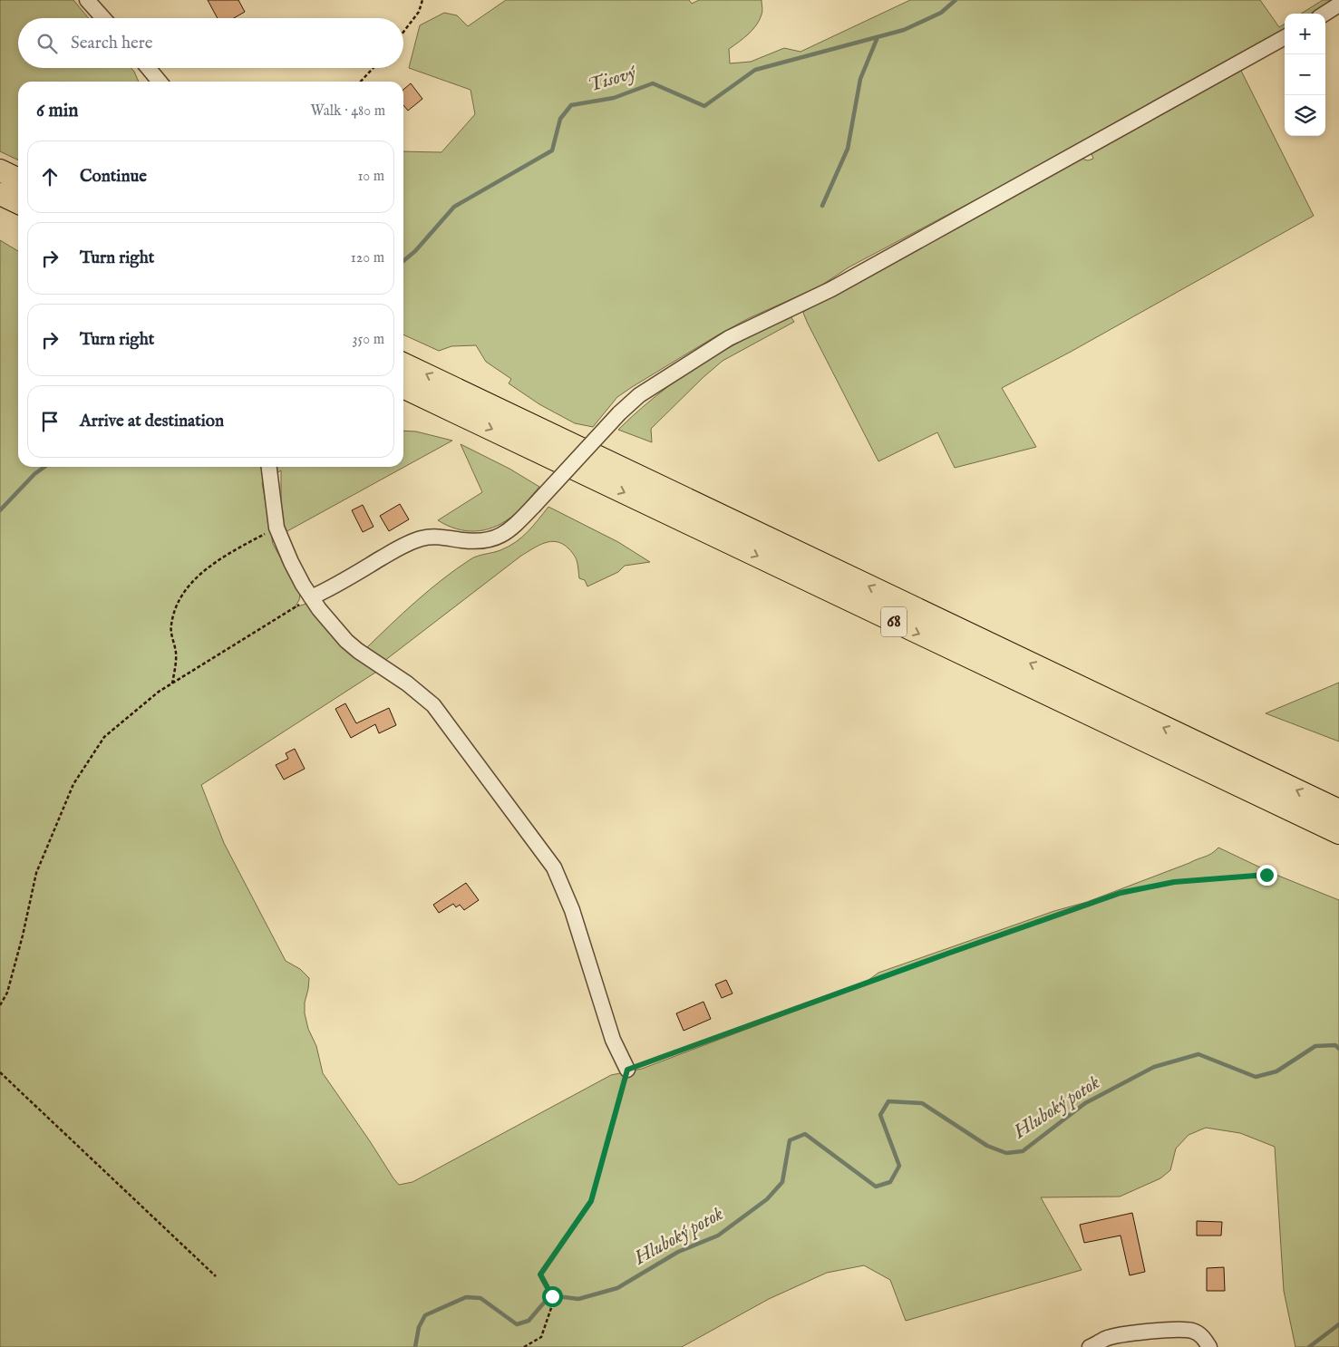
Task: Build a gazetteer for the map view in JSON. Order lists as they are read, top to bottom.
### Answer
{
  "streets": {
    "highway": ["68"]
  },
  "water": ["Tisový", "Hluboký potok"],
  "page": {
    "map_buttons": ["+", "−"],
    "search": "Search here",
    "heading": ["6 min", "Walk · 480 m"],
    "list": [
      ["Continue", "10 m"],
      ["Turn right", "120 m"],
      ["Turn right", "350 m"],
      "Arrive at destination"
    ]
  }
}
